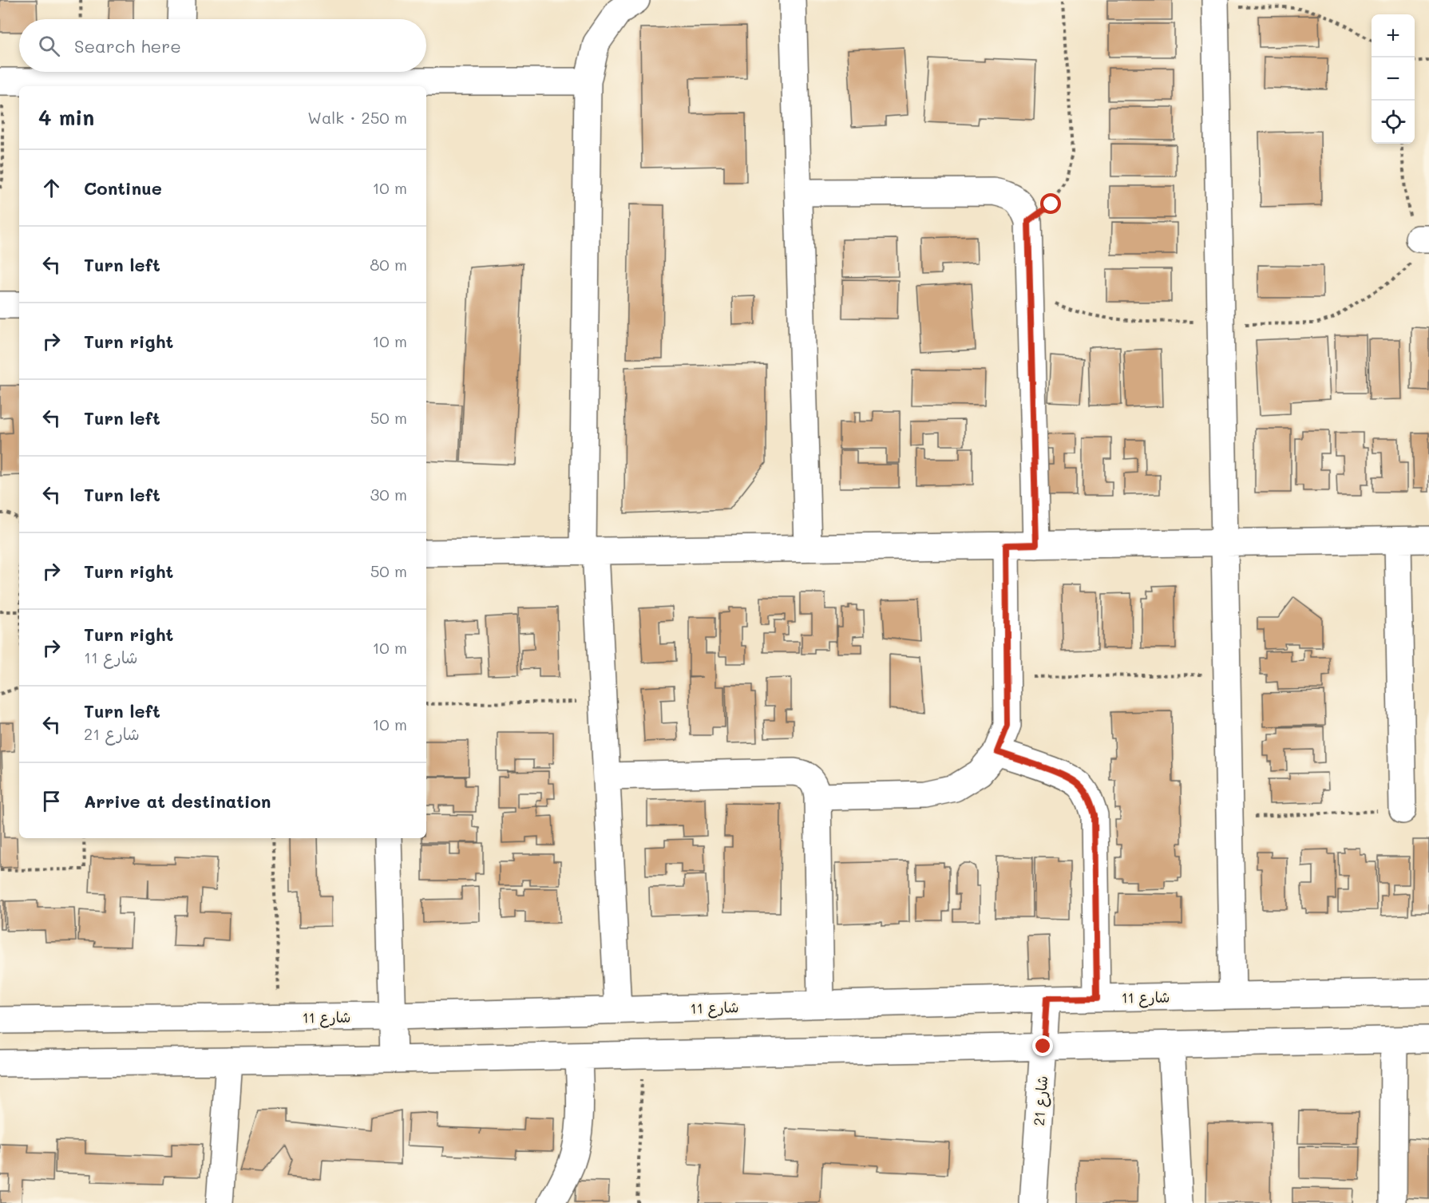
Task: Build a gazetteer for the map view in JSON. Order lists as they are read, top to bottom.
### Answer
{
  "streets": {
    "street": ["شارع 11", "شارع 21"]
  },
  "crossings": [
    ["شارع 11", "شارع 21"]
  ],
  "page": {
    "map_buttons": ["+", "−"],
    "search": "Search here",
    "heading": ["4 min", "Walk · 250 m"],
    "list": [
      ["Continue", "10 m"],
      ["Turn left", "80 m"],
      ["Turn right", "10 m"],
      ["Turn left", "50 m"],
      ["Turn left", "30 m"],
      ["Turn right", "50 m"],
      ["Turn right", "شارع 11", "10 m"],
      ["Turn left", "شارع 21", "10 m"],
      "Arrive at destination"
    ]
  }
}
